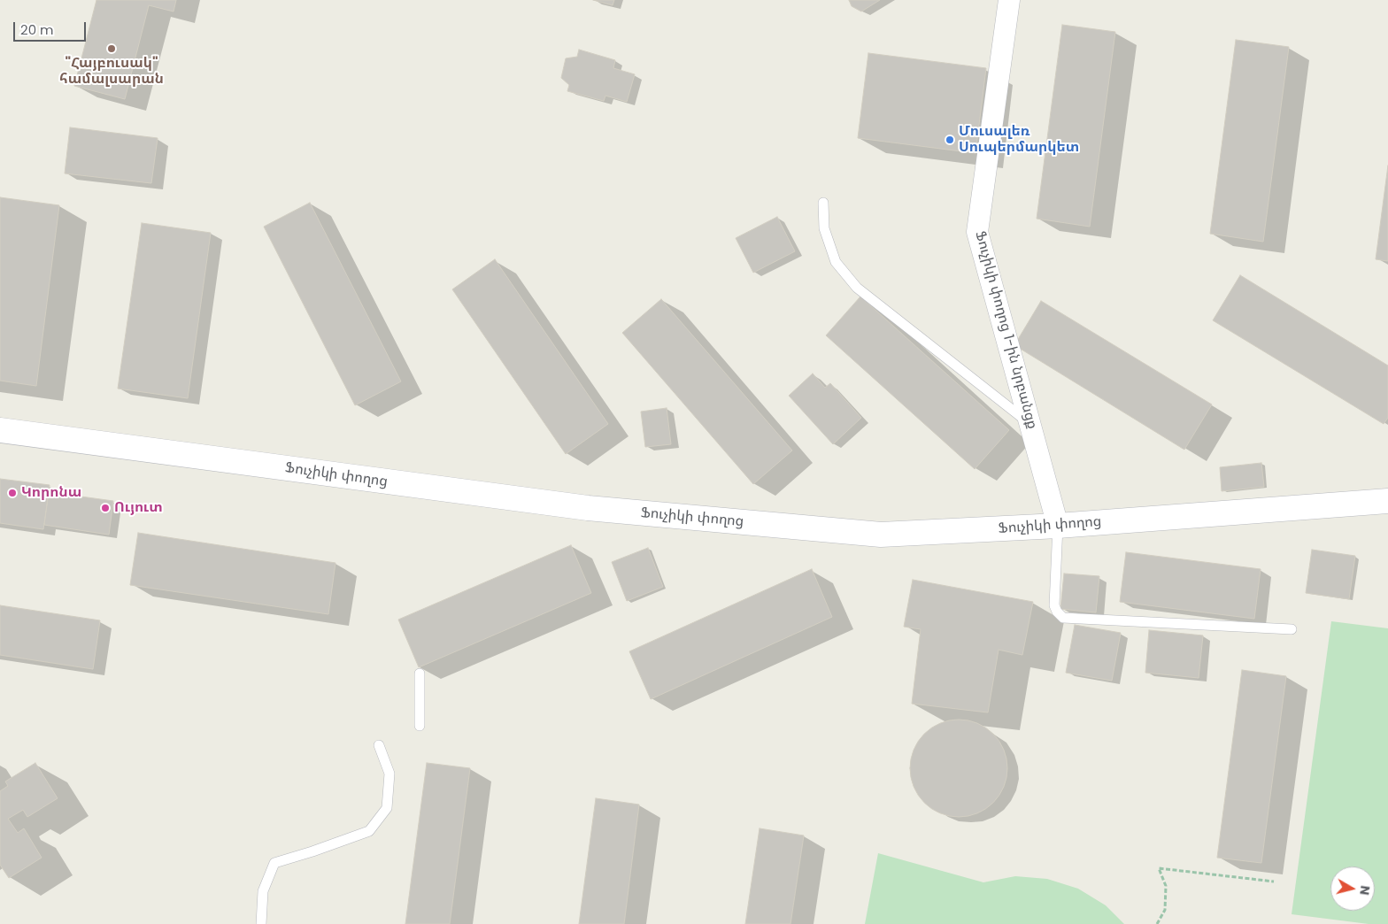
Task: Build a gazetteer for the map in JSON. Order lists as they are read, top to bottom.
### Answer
{
  "streets": {
    "street": ["Ֆուչիկի փողոց 1-ին նրբանցք", "Ֆուչիկի փողոց"]
  },
  "crossings": [
    ["Ֆուչիկի փողոց 1-ին նրբանցք", "Ֆուչիկի փողոց"]
  ],
  "places": [
    "\"Հայբուսակ\" համալսարան",
    "Մուսալեռ Սուպերմարկետ",
    "Կորոնա",
    "Ույուտ"
  ],
  "scale_bar": "20 m",
  "north": "right"
}
